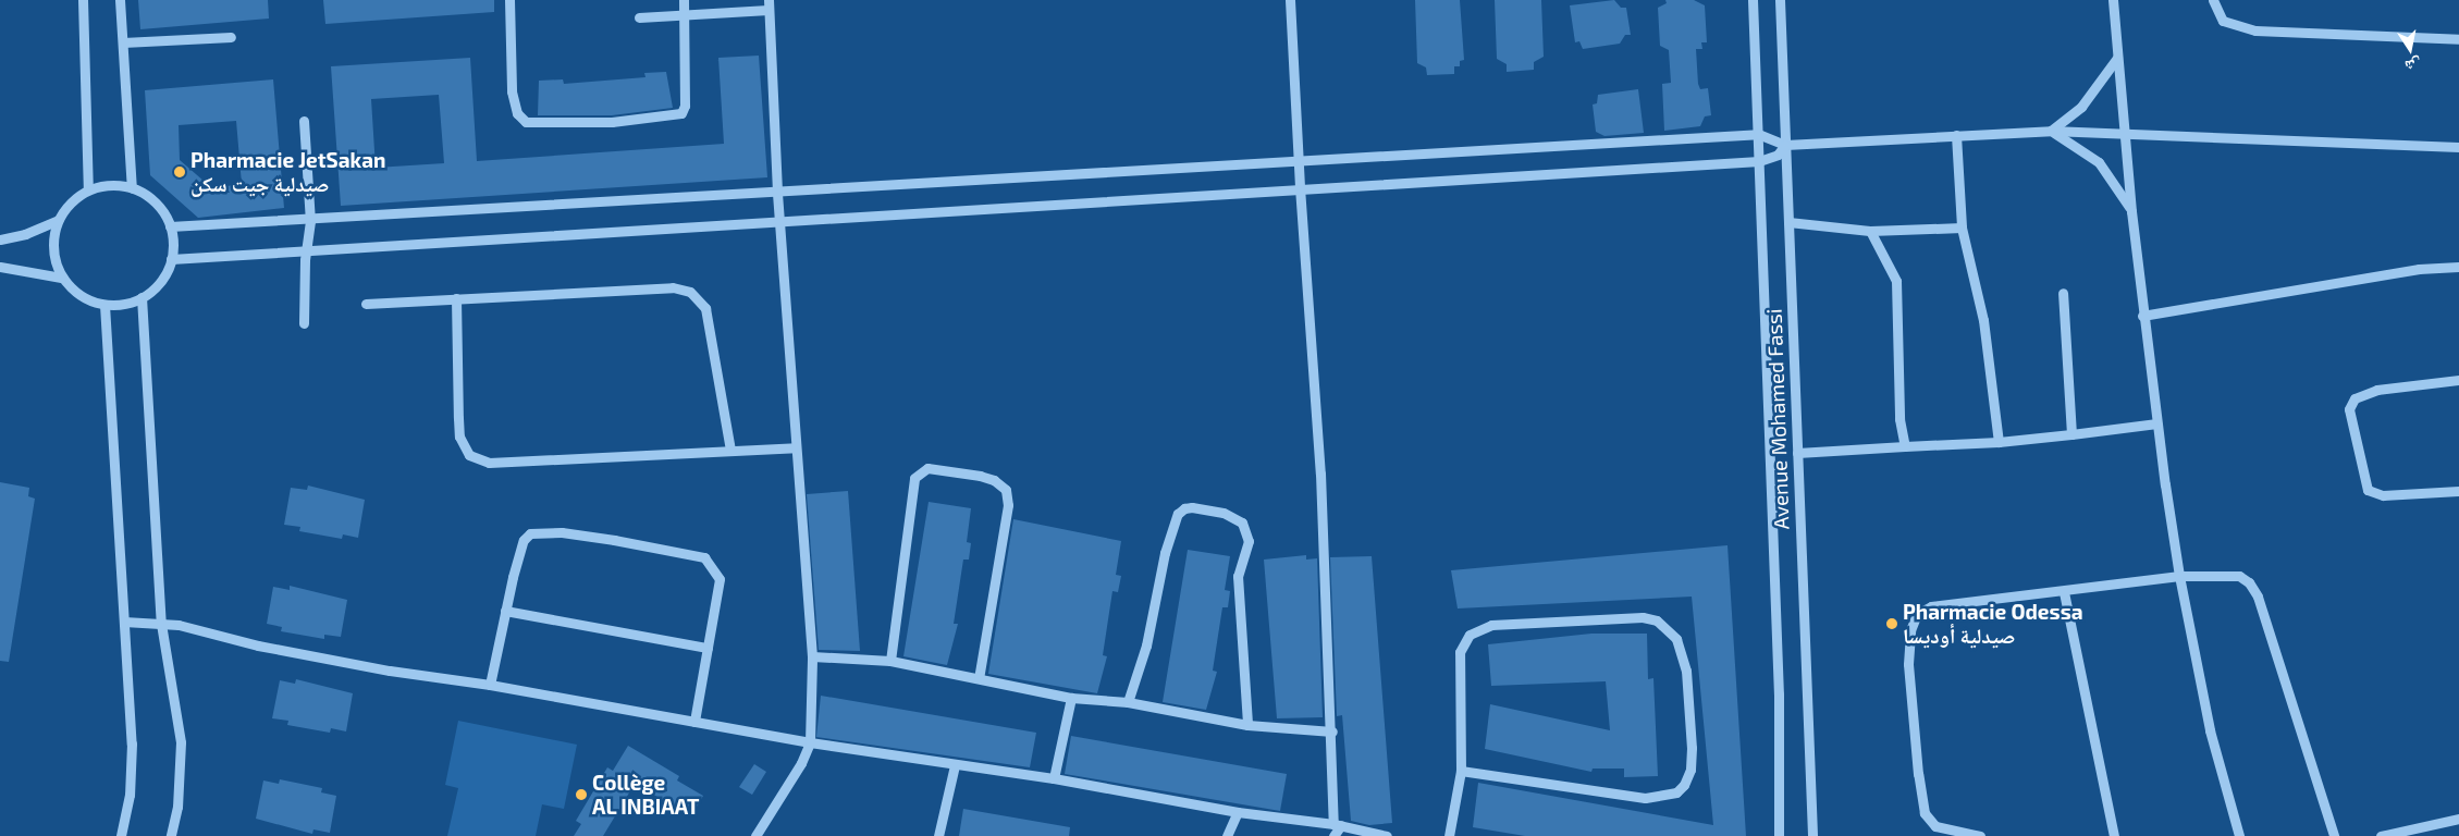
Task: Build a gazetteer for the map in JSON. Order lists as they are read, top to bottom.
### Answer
{
  "streets": {
    "street": ["Avenue Mohamed Fassi"]
  },
  "places": ["Pharmacie JetSakan صيدلية جيت سكن", "Pharmacie Odessa صيدلية أوديسا", "Collège AL INBIAAT"],
  "north": "bottom"
}
